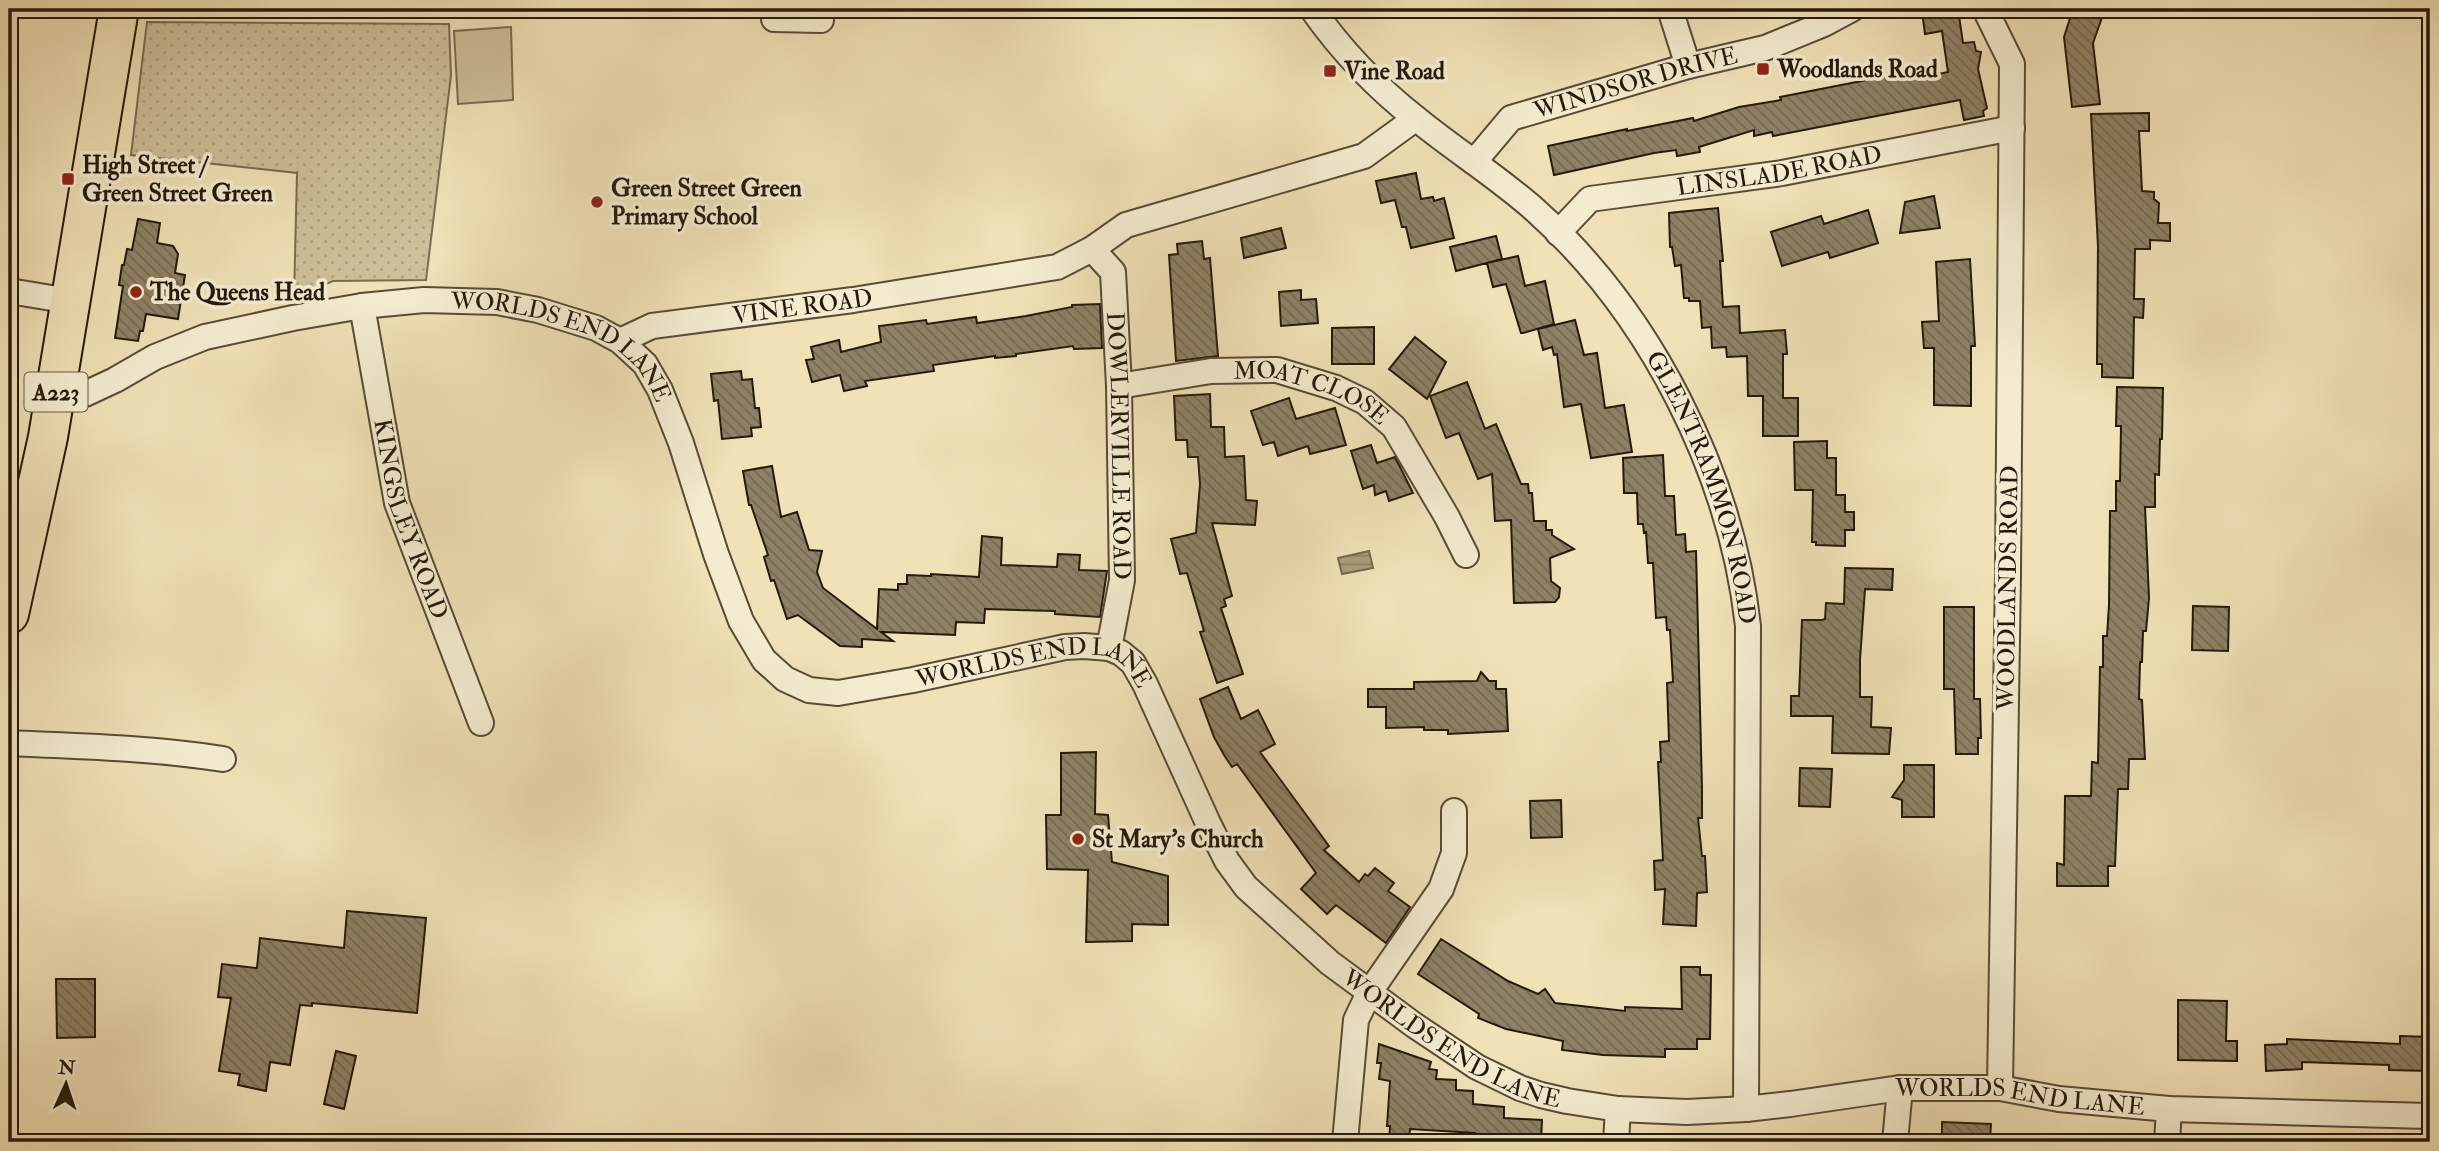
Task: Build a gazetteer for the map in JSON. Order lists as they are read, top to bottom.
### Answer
{
  "streets": {
    "main road": ["A223"],
    "street": [
      "WINDSOR DRIVE",
      "LINSLADE ROAD",
      "VINE ROAD",
      "WORLDS END LANE",
      "MOAT CLOSE",
      "DOWLERVILLE ROAD",
      "GLENTRAMMON ROAD",
      "KINGSLEY ROAD",
      "WOODLANDS ROAD"
    ]
  },
  "crossings": [
    ["WINDSOR DRIVE", "GLENTRAMMON ROAD"],
    ["LINSLADE ROAD", "GLENTRAMMON ROAD"],
    ["LINSLADE ROAD", "WOODLANDS ROAD"],
    ["VINE ROAD", "WORLDS END LANE"],
    ["VINE ROAD", "DOWLERVILLE ROAD"],
    ["VINE ROAD", "GLENTRAMMON ROAD"],
    ["WORLDS END LANE", "A223"],
    ["WORLDS END LANE", "DOWLERVILLE ROAD"],
    ["WORLDS END LANE", "GLENTRAMMON ROAD"],
    ["WORLDS END LANE", "KINGSLEY ROAD"],
    ["WORLDS END LANE", "WOODLANDS ROAD"],
    ["MOAT CLOSE", "DOWLERVILLE ROAD"]
  ],
  "places": {
    "transit": ["Woodlands Road", "Vine Road", "High Street / Green Street Green"],
    "other": ["Green Street Green Primary School", "The Queens Head", "St Mary's Church"]
  },
  "north": "top"
}
